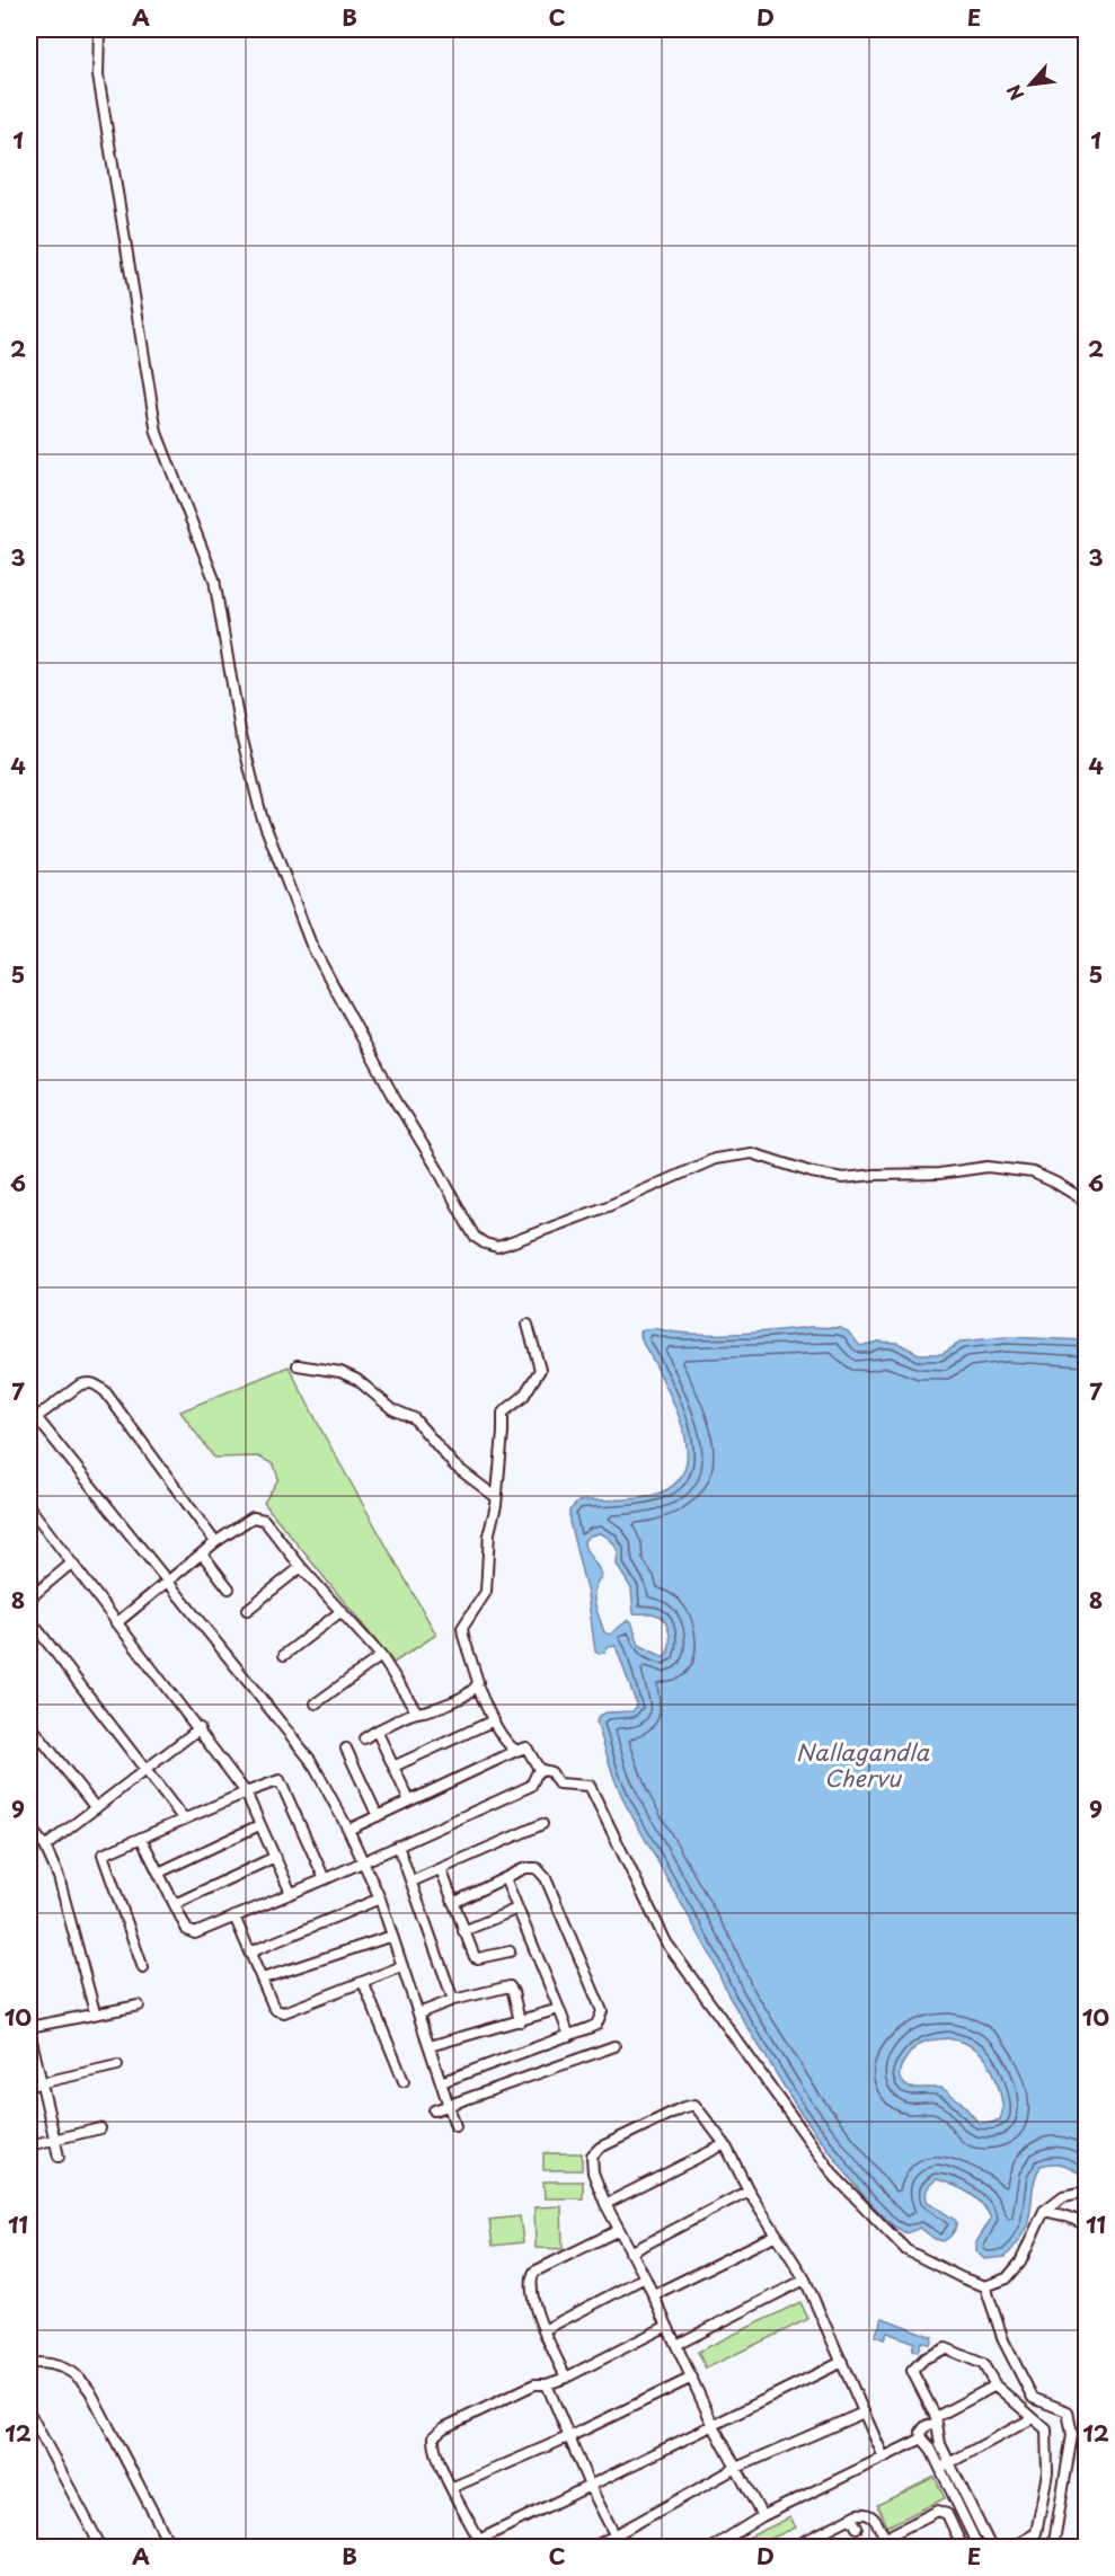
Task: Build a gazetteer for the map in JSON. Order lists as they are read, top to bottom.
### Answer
{
  "water": ["Nallagandla Chervu"],
  "north": "bottom left",
  "grid": {
    "columns": [
      "A",
      "B",
      "C",
      "D",
      "E"
    ],
    "rows": [
      "1",
      "2",
      "3",
      "4",
      "5",
      "6",
      "7",
      "8",
      "9",
      "10",
      "11",
      "12"
    ]
  }
}
